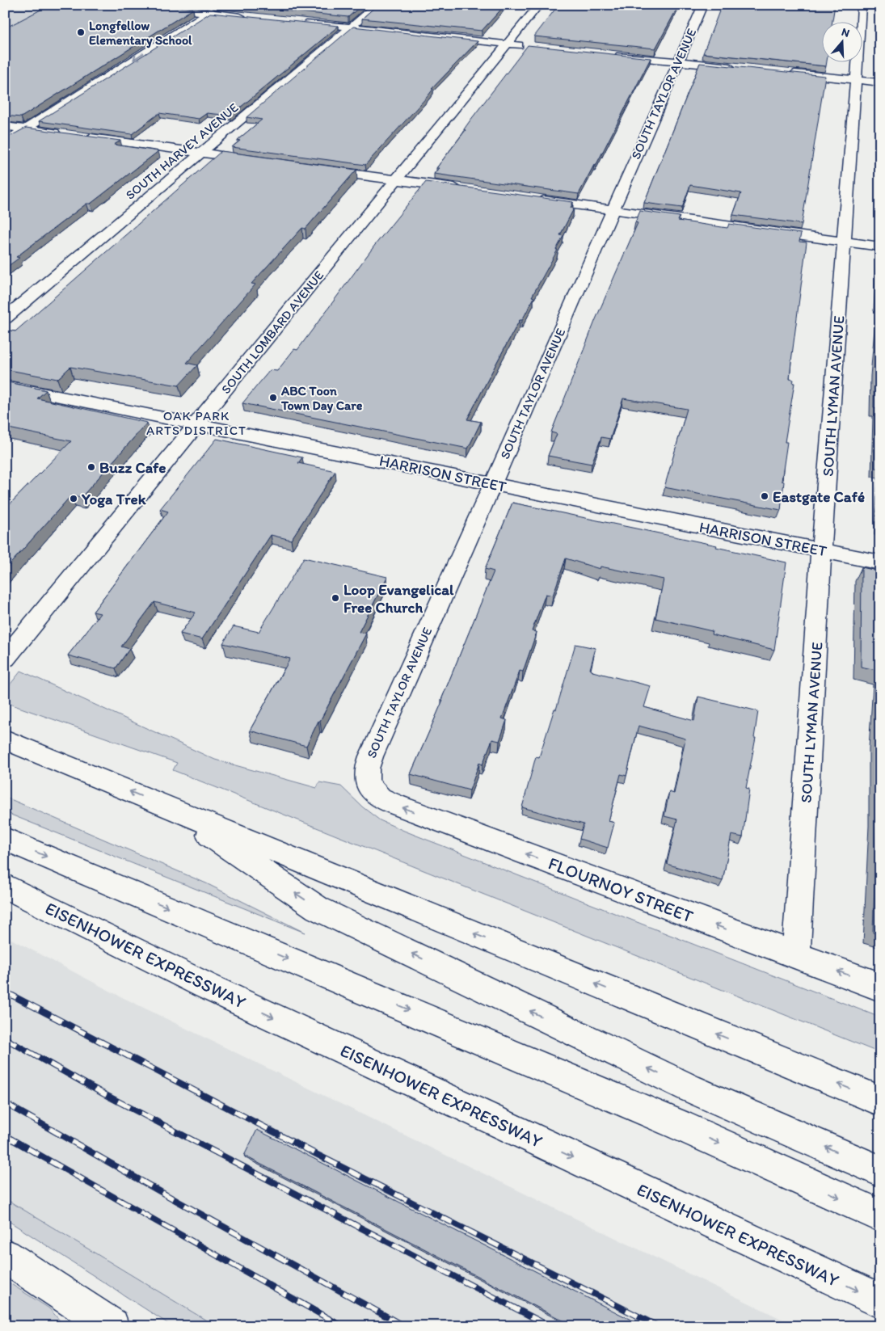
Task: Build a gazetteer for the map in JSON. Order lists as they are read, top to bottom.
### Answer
{
  "streets": {
    "main road": [
      "SOUTH TAYLOR AVENUE",
      "SOUTH HARVEY AVENUE",
      "SOUTH LOMBARD AVENUE",
      "SOUTH LYMAN AVENUE",
      "HARRISON STREET",
      "FLOURNOY STREET",
      "EISENHOWER EXPRESSWAY"
    ]
  },
  "crossings": [
    ["SOUTH TAYLOR AVENUE", "HARRISON STREET"],
    ["SOUTH TAYLOR AVENUE", "FLOURNOY STREET"],
    ["SOUTH LOMBARD AVENUE", "HARRISON STREET"],
    ["SOUTH LYMAN AVENUE", "HARRISON STREET"],
    ["SOUTH LYMAN AVENUE", "FLOURNOY STREET"]
  ],
  "districts": ["OAK PARK ARTS DISTRICT"],
  "places": [
    "Longfellow Elementary School",
    "ABC Toon Town Day Care",
    "Buzz Cafe",
    "Eastgate Café",
    "Yoga Trek",
    "Loop Evangelical Free Church"
  ],
  "north": "top"
}
